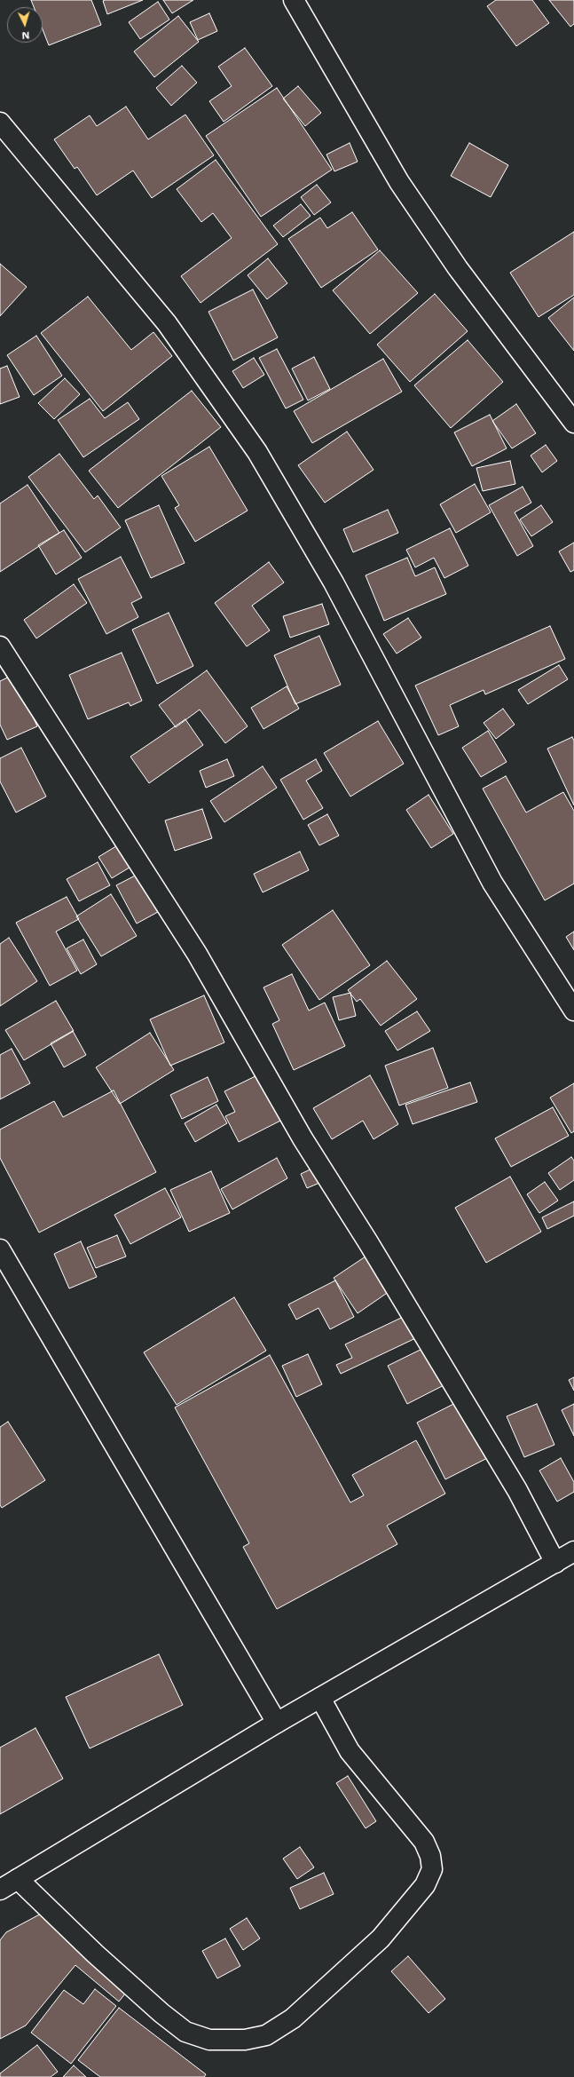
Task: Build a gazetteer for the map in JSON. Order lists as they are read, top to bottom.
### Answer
{
  "north": "bottom"
}
